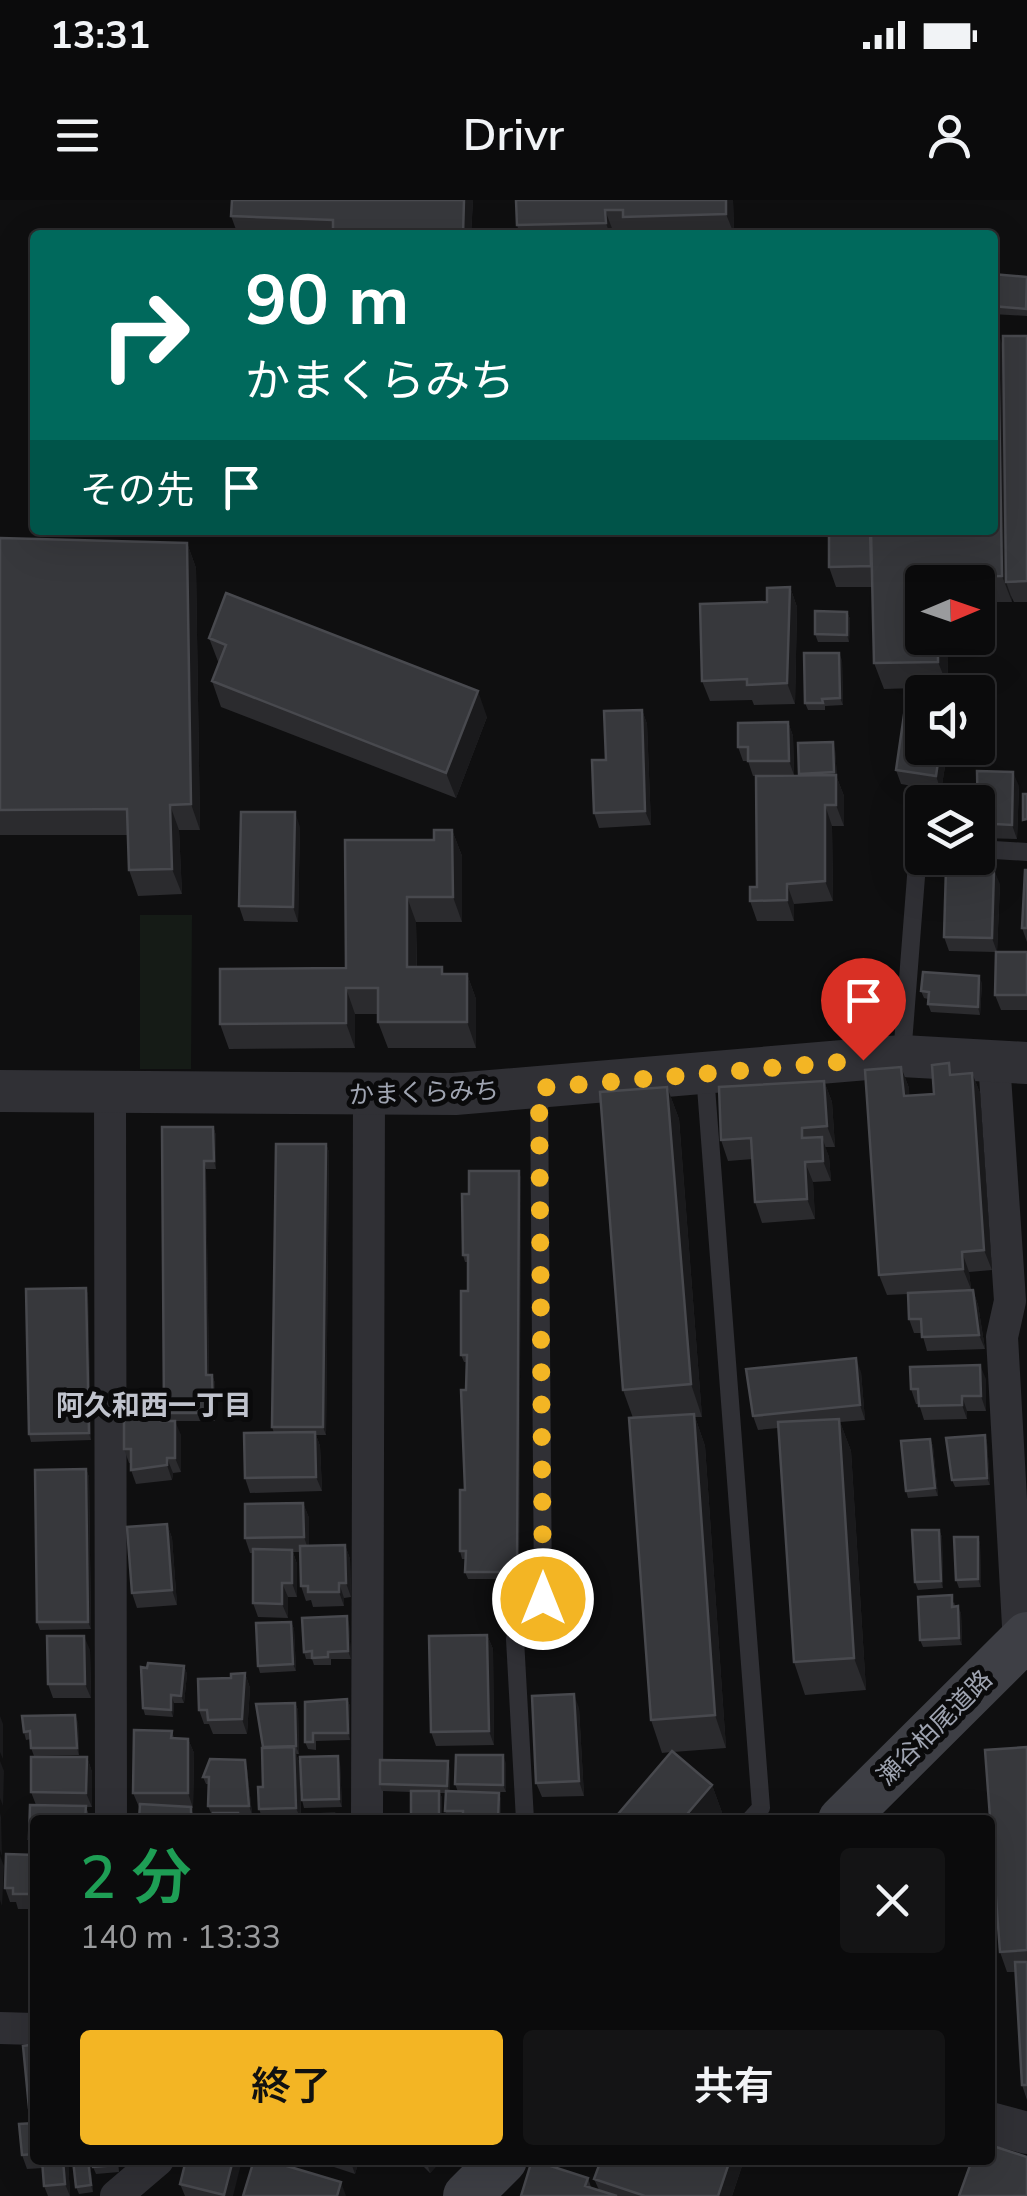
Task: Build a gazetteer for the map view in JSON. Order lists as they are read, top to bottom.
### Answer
{
  "streets": {
    "main road": ["瀬谷柏尾道路"],
    "street": ["かまくらみち"]
  },
  "districts": ["阿久和西一丁目"],
  "north": "right",
  "page": {
    "status": "13:31",
    "header": "Drivr",
    "turn": ["90 m", "かまくらみち"],
    "then": "その先",
    "heading": ["2 分", "140 m · 13:33"],
    "buttons": ["終了", "共有"]
  }
}
